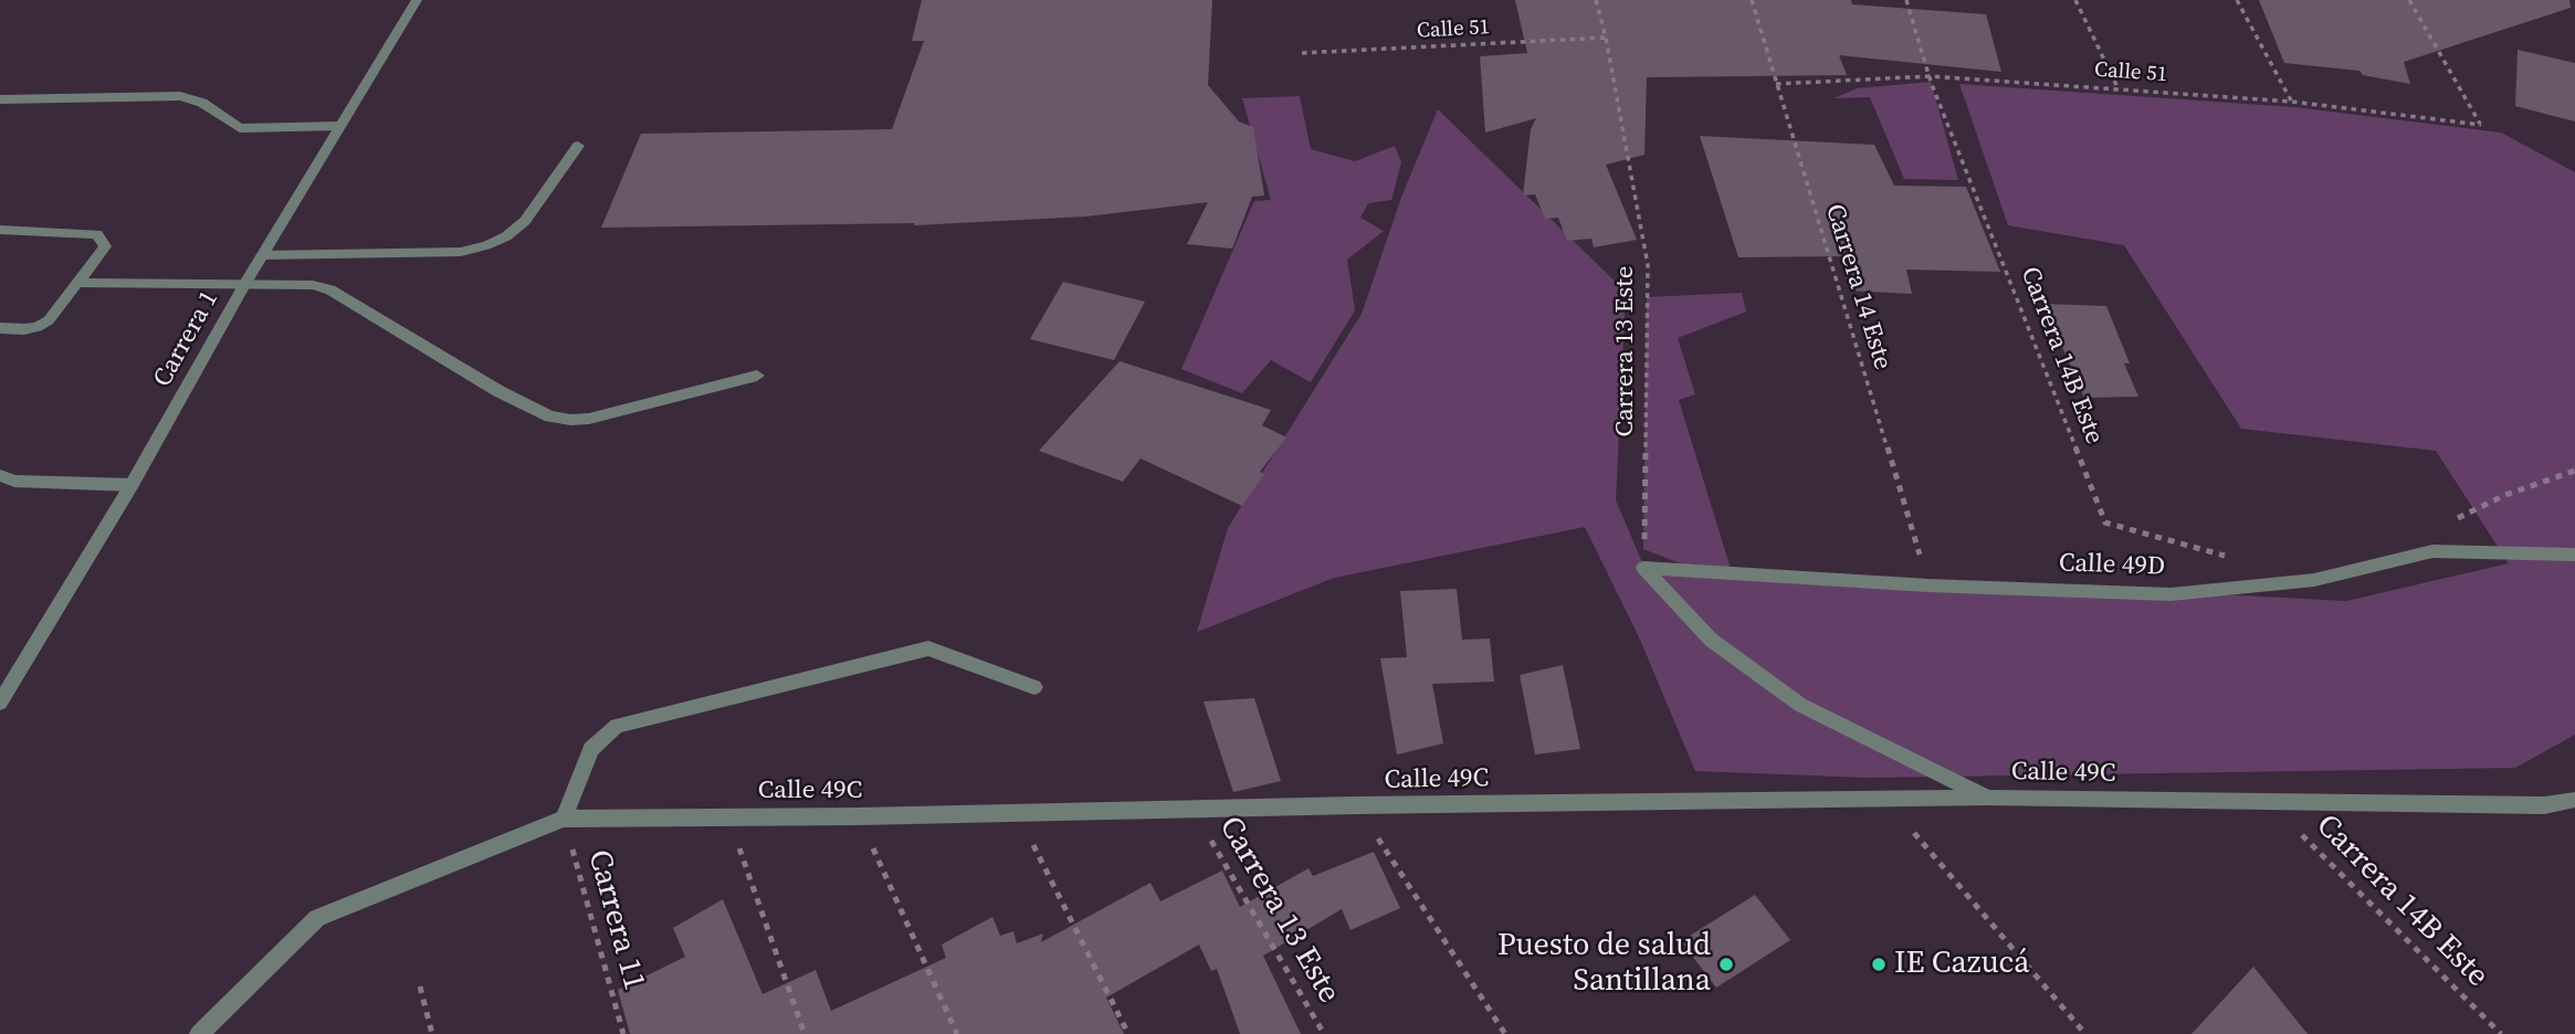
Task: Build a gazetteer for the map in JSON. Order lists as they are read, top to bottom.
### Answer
{
  "streets": {
    "street": ["Carrera 1", "Calle 49D", "Calle 49C"],
    "path": [
      "Calle 51",
      "Carrera 14 Este",
      "Carrera 13 Este",
      "Carrera 14B Este",
      "Carrera 11"
    ]
  },
  "crossings": [
    ["Calle 51", "Carrera 14 Este"],
    ["Calle 51", "Carrera 13 Este"],
    ["Calle 51", "Carrera 14B Este"],
    ["Carrera 14 Este", "Calle 49D"],
    ["Carrera 13 Este", "Calle 49D"],
    ["Carrera 13 Este", "Calle 49C"],
    ["Carrera 14B Este", "Calle 49C"],
    ["Calle 49C", "Carrera 11"]
  ],
  "places": ["Puesto de salud Santillana", "IE Cazucá"]
}
